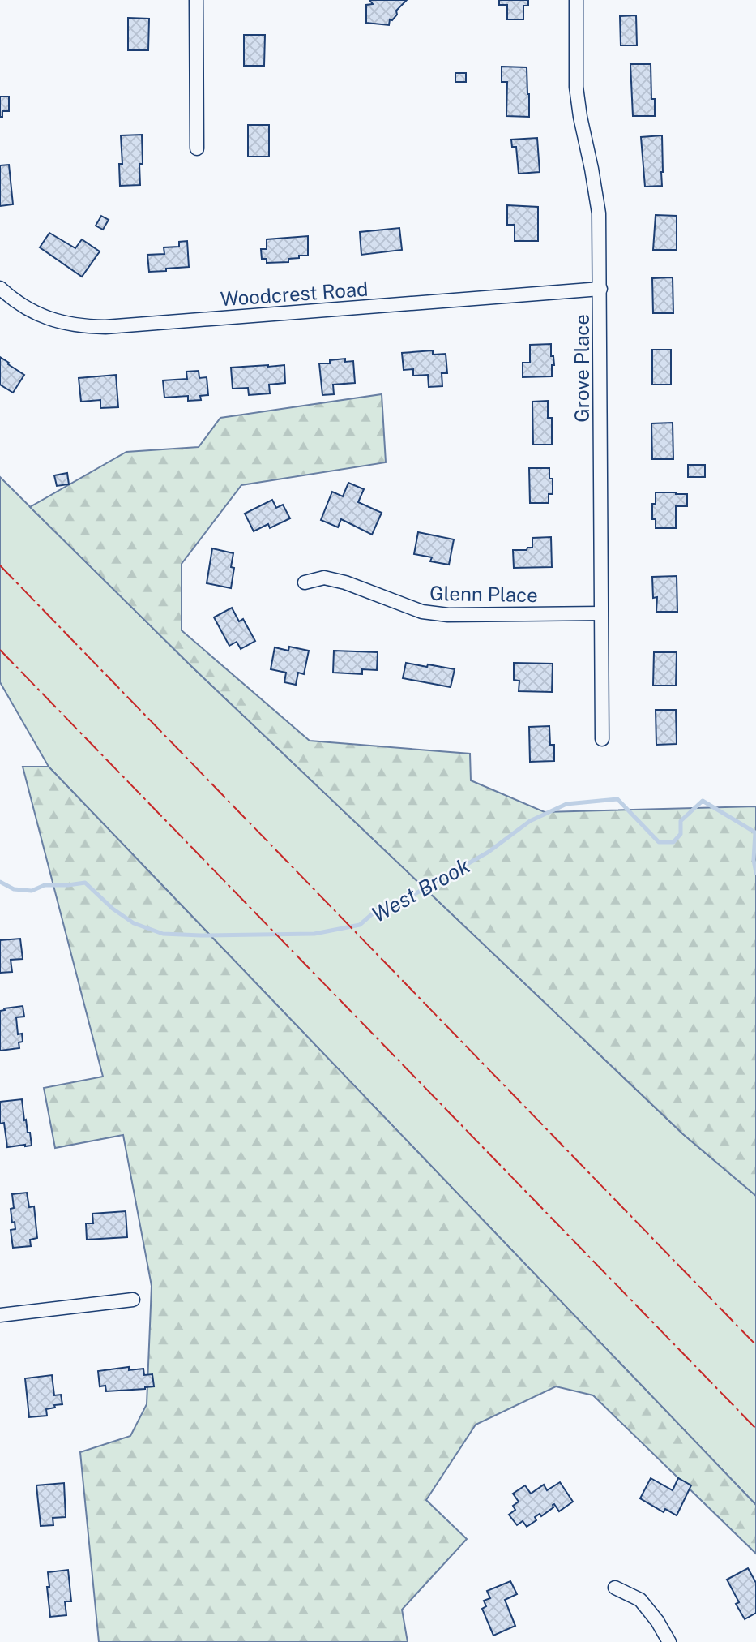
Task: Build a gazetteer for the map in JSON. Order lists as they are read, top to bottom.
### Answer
{
  "streets": {
    "street": ["Woodcrest Road", "Grove Place", "Glenn Place"]
  },
  "crossings": [
    ["Woodcrest Road", "Grove Place"],
    ["Grove Place", "Glenn Place"]
  ],
  "water": ["West Brook"]
}
